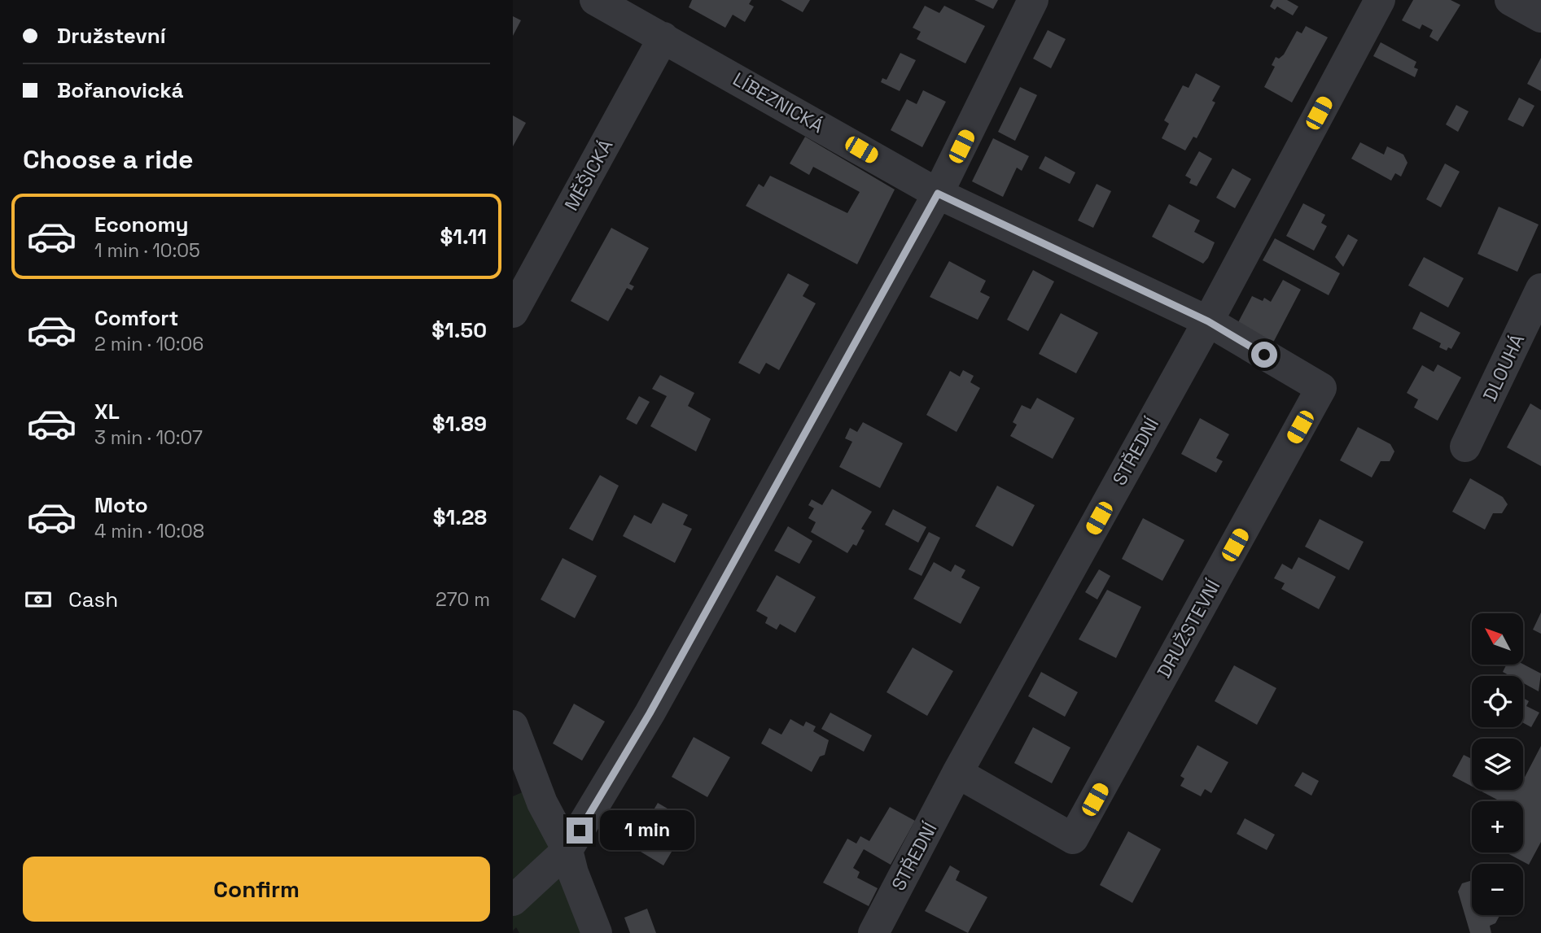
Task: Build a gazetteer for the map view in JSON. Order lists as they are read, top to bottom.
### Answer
{
  "streets": {
    "street": [
      "LÍBEZNICKÁ",
      "MĚŠICKÁ",
      "DLOUHÁ",
      "STŘEDNÍ",
      "DRUŽSTEVNÍ"
    ]
  },
  "crossings": [
    ["LÍBEZNICKÁ", "MĚŠICKÁ"],
    ["LÍBEZNICKÁ", "STŘEDNÍ"],
    ["LÍBEZNICKÁ", "DRUŽSTEVNÍ"],
    ["STŘEDNÍ", "DRUŽSTEVNÍ"]
  ],
  "north": "top left",
  "page": {
    "banner": ["Družstevní", "Bořanovická"],
    "heading": "Choose a ride",
    "list": [
      {
        "name": "Economy",
        "note": "1 min · 10:05",
        "value": "$1.11"
      },
      {
        "name": "Comfort",
        "note": "2 min · 10:06",
        "value": "$1.50"
      },
      {
        "name": "XL",
        "note": "3 min · 10:07",
        "value": "$1.89"
      },
      {
        "name": "Moto",
        "note": "4 min · 10:08",
        "value": "$1.28"
      }
    ],
    "pay": ["Cash", "270 m"],
    "map_buttons": ["+", "−"],
    "bubble": "1 min",
    "buttons": "Confirm"
  }
}
